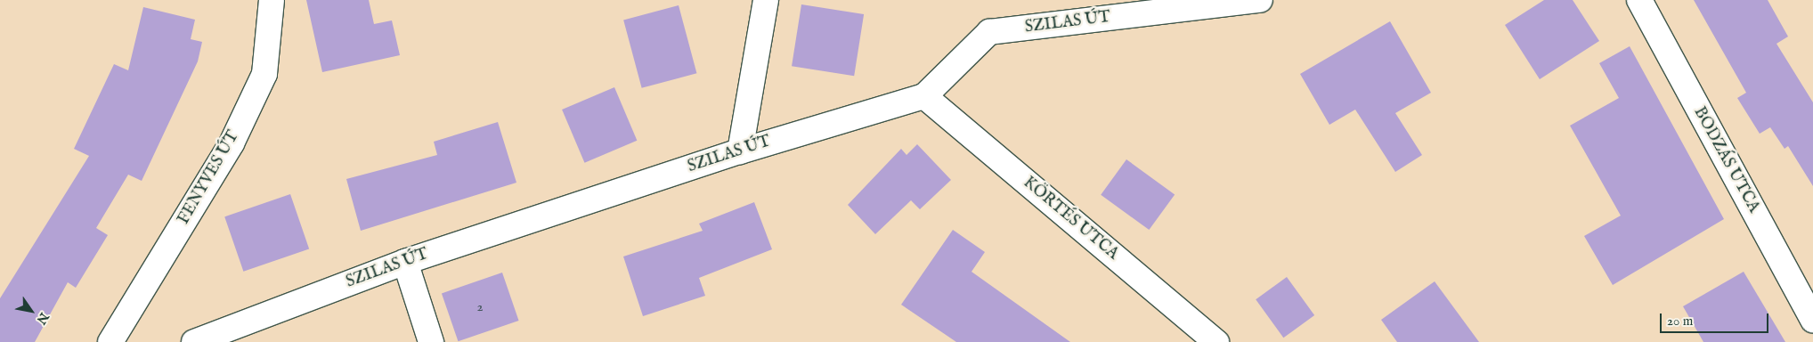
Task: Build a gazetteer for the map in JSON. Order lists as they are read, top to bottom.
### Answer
{
  "streets": {
    "street": [
      "SZILAS ÚT",
      "BODZÁS UTCA",
      "FENYVES ÚT",
      "KÖRTÉS UTCA"
    ]
  },
  "crossings": [
    ["SZILAS ÚT", "KÖRTÉS UTCA"]
  ],
  "house_numbers": ["2"],
  "scale_bar": "20 m",
  "north": "bottom right"
}
